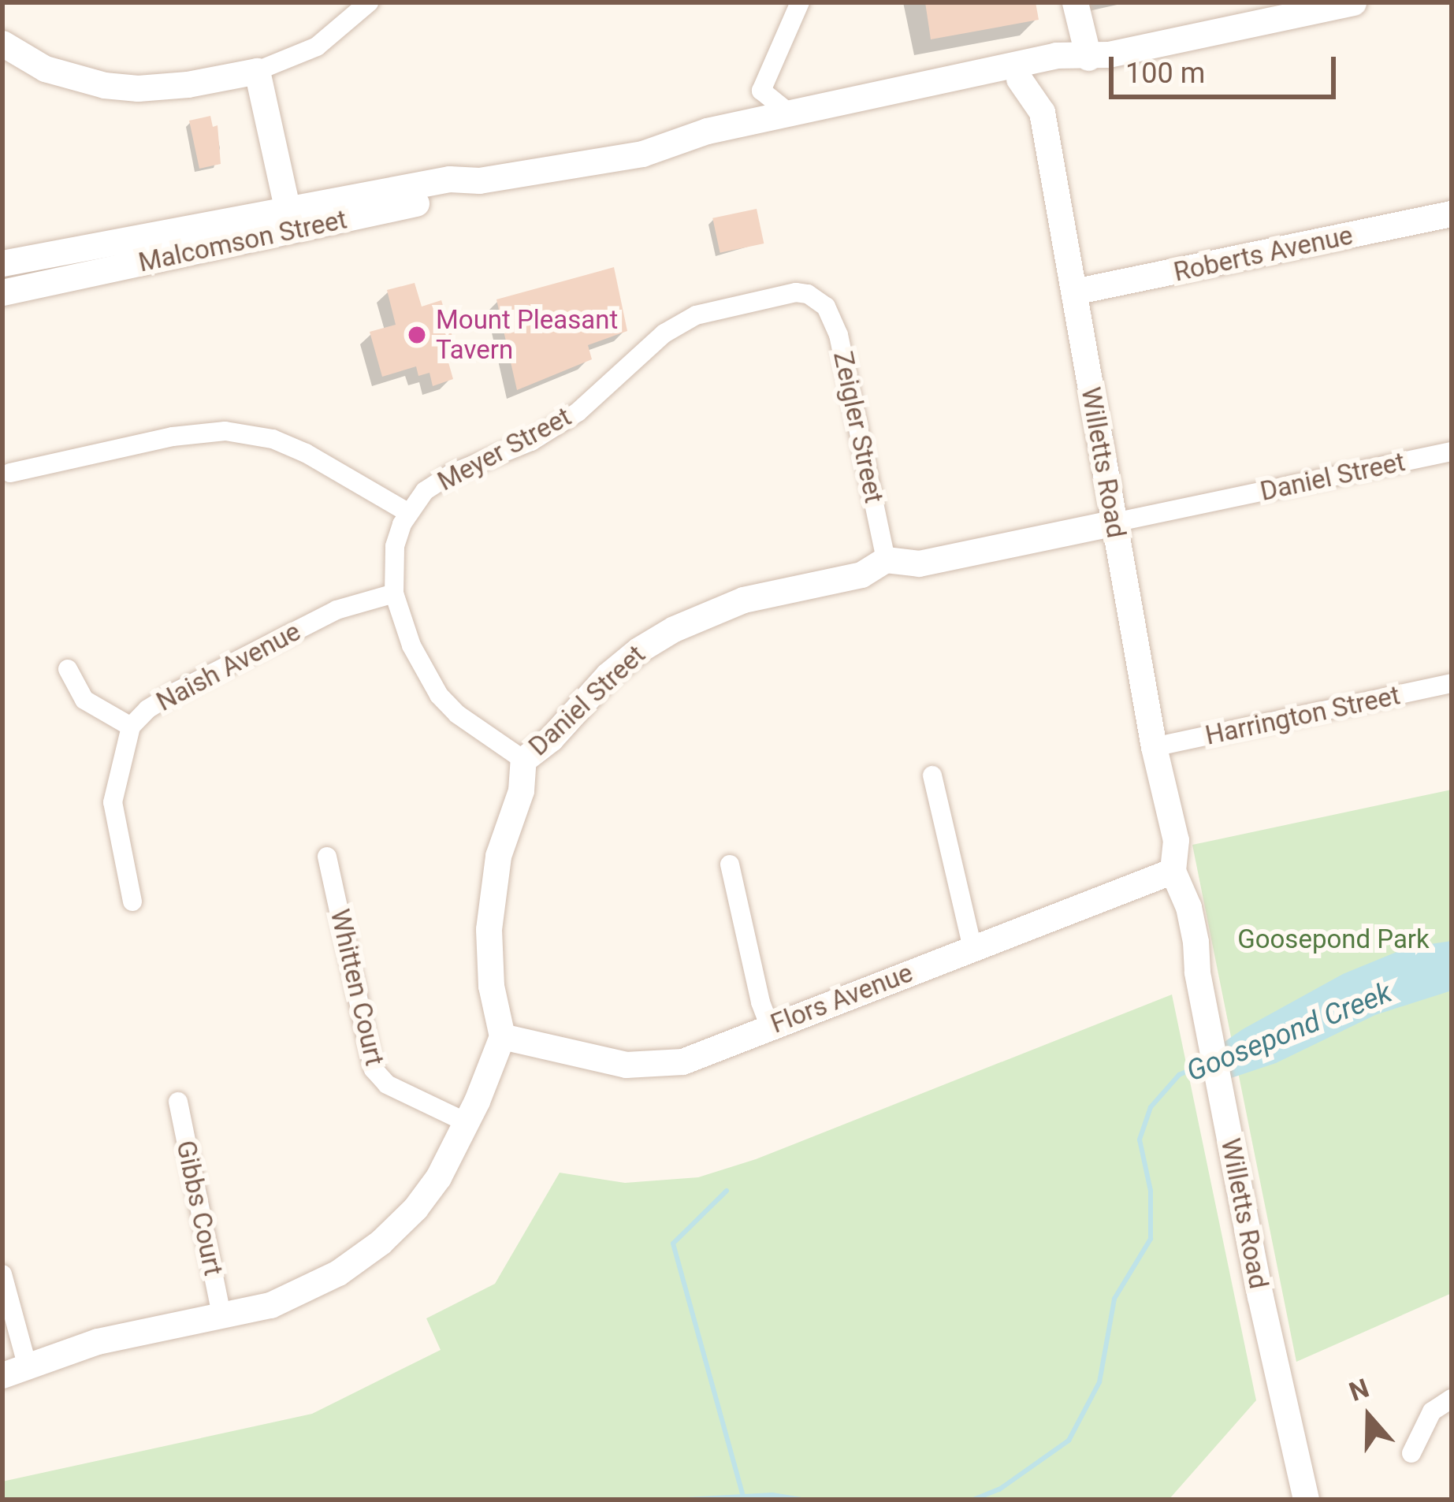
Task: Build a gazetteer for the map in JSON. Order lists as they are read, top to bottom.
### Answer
{
  "streets": {
    "street": [
      "Malcomson Street",
      "Roberts Avenue",
      "Zeigler Street",
      "Meyer Street",
      "Willetts Road",
      "Daniel Street",
      "Naish Avenue",
      "Harrington Street",
      "Whitten Court",
      "Flors Avenue",
      "Gibbs Court"
    ]
  },
  "crossings": [
    ["Malcomson Street", "Willetts Road"],
    ["Roberts Avenue", "Willetts Road"],
    ["Zeigler Street", "Meyer Street"],
    ["Zeigler Street", "Daniel Street"],
    ["Meyer Street", "Daniel Street"],
    ["Meyer Street", "Naish Avenue"],
    ["Willetts Road", "Daniel Street"],
    ["Willetts Road", "Harrington Street"],
    ["Willetts Road", "Flors Avenue"],
    ["Daniel Street", "Flors Avenue"]
  ],
  "water": ["Goosepond Creek"],
  "parks": ["Goosepond Park"],
  "places": ["Mount Pleasant Tavern"],
  "scale_bar": "100 m",
  "north": "top"
}
